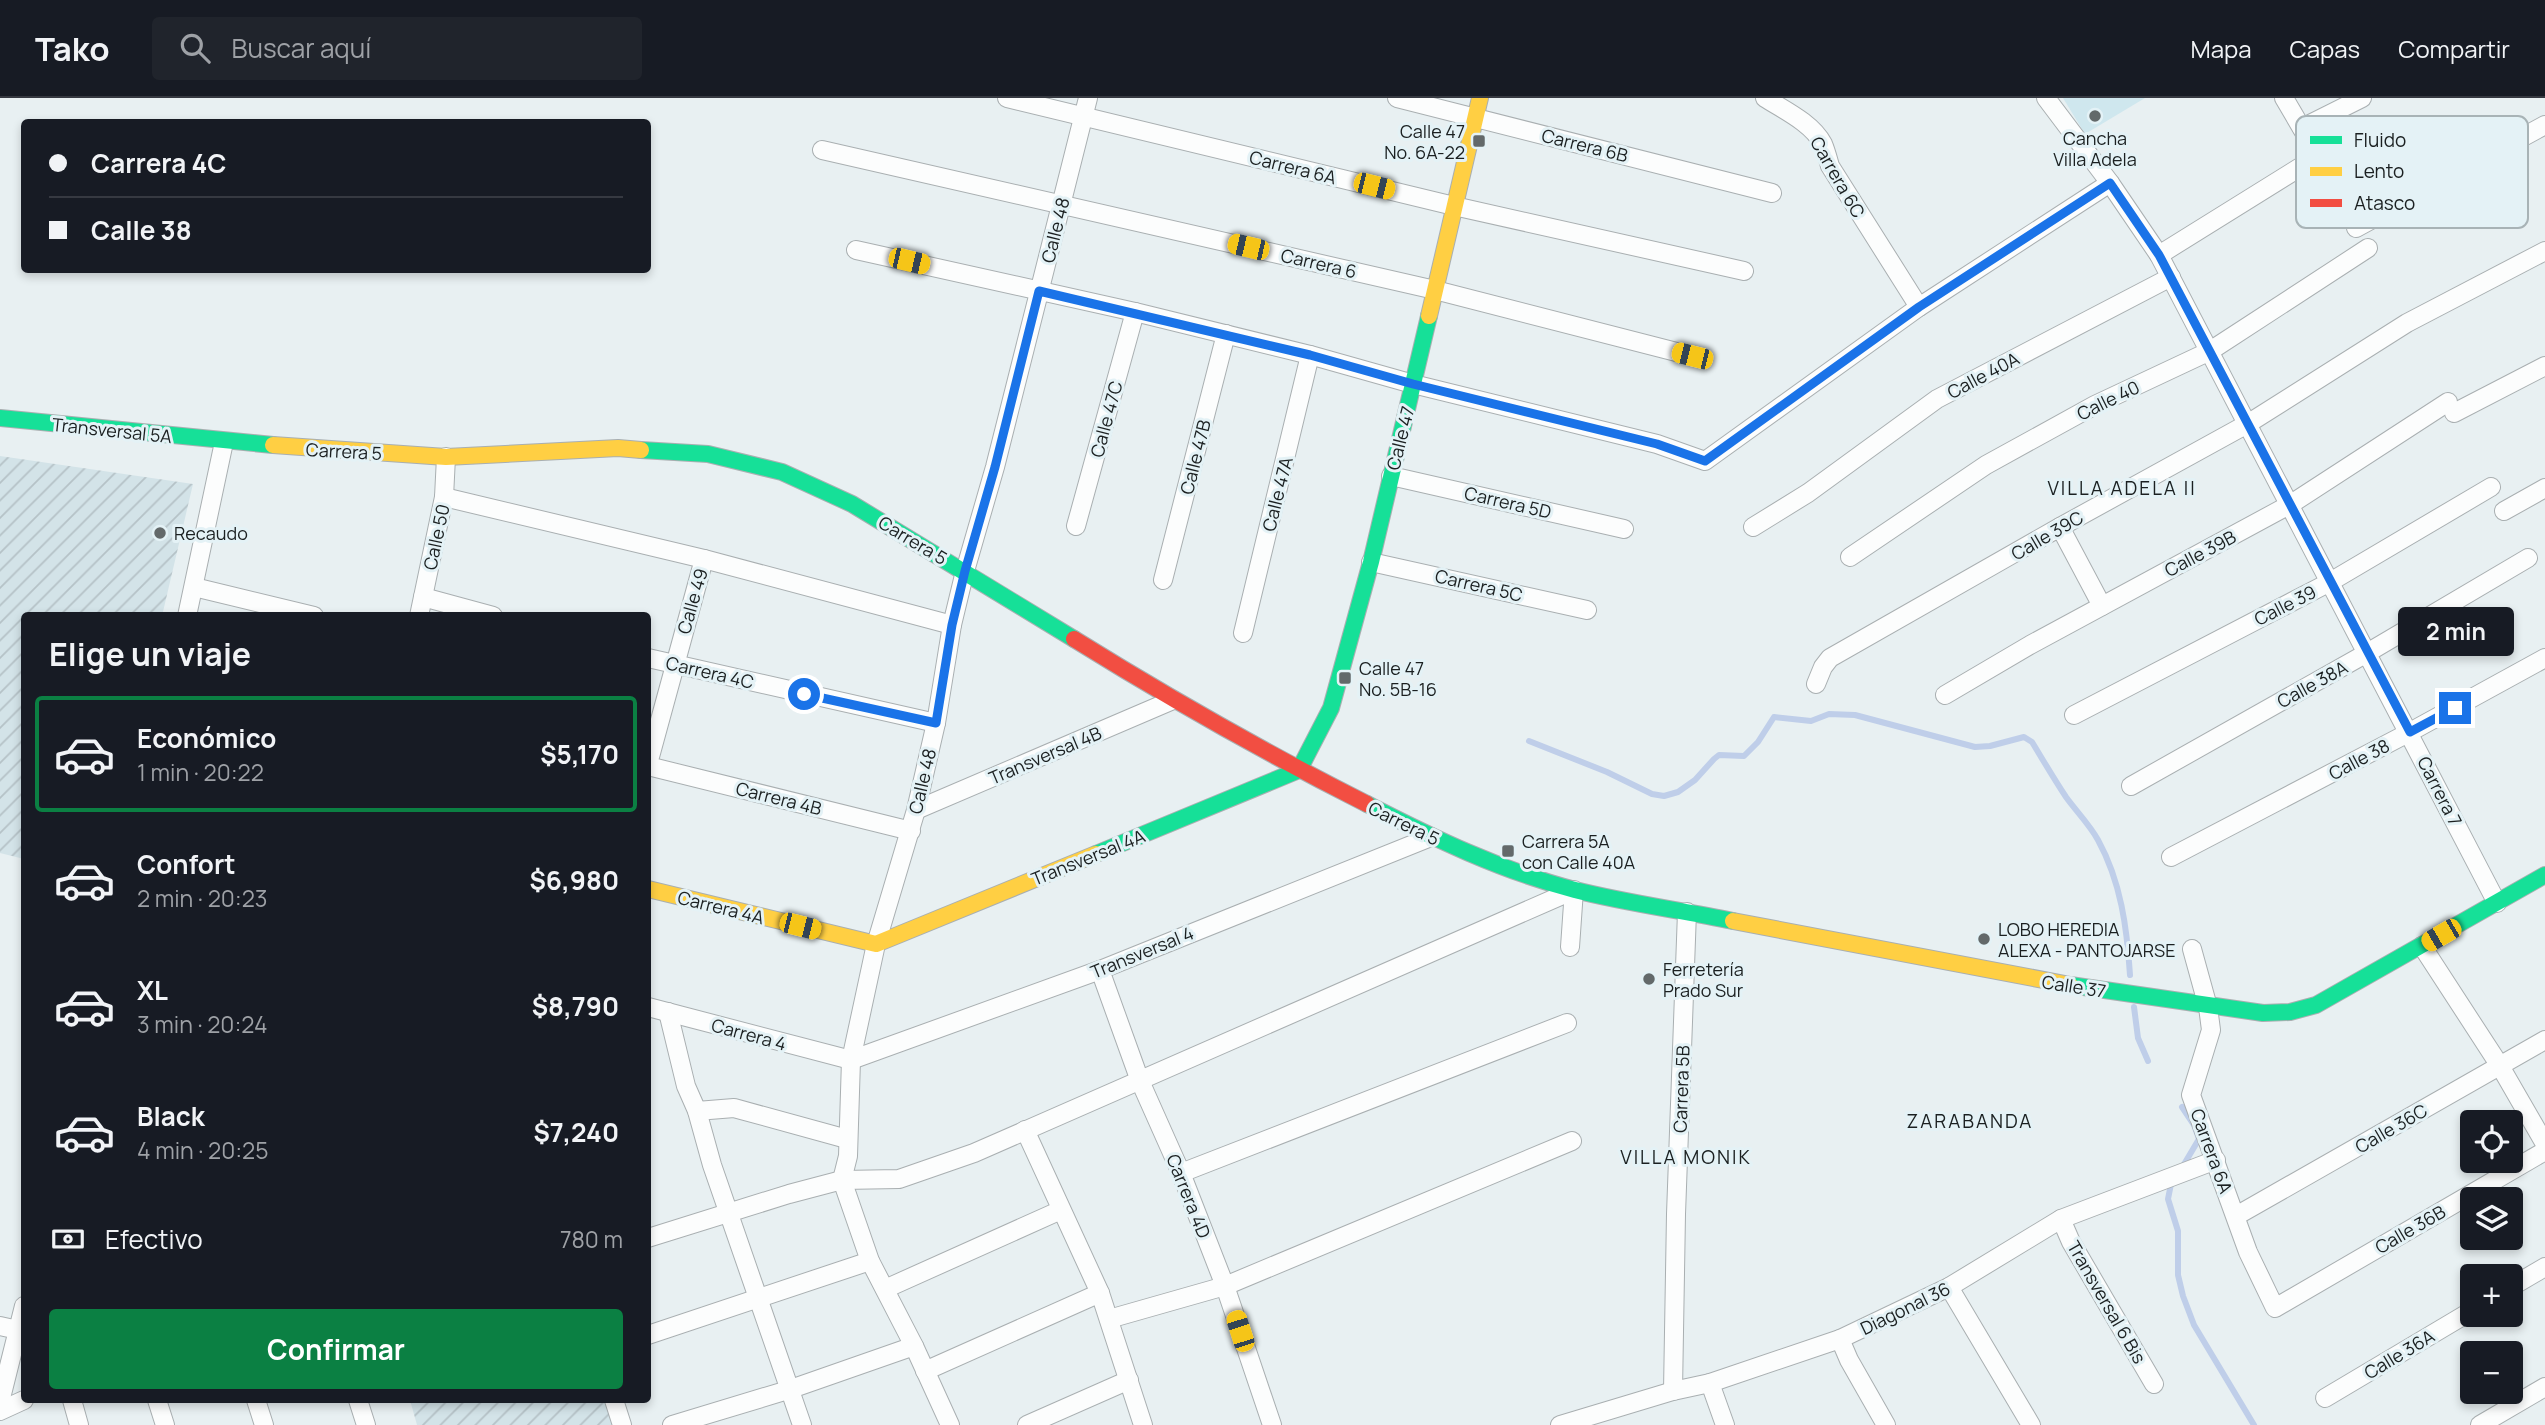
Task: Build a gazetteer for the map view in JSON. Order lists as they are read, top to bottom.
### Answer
{
  "streets": {
    "main road": [
      "Transversal 5A",
      "Calle 47",
      "Carrera 5",
      "Transversal 4A",
      "Carrera 4A",
      "Calle 37"
    ],
    "street": [
      "Carrera 6B",
      "Carrera 6A",
      "Carrera 6C",
      "Calle 48",
      "Carrera 6",
      "Calle 40A",
      "Calle 40",
      "Calle 47C",
      "Calle 47B",
      "Calle 47A",
      "Carrera 5D",
      "Calle 39C",
      "Calle 50",
      "Calle 39B",
      "Carrera 5C",
      "Calle 49",
      "Calle 39",
      "Carrera 4C",
      "Calle 38A",
      "Transversal 4B",
      "Calle 38",
      "Carrera 7",
      "Carrera 4B",
      "Transversal 4",
      "Carrera 4",
      "Carrera 5B",
      "Calle 36C",
      "Carrera 4D",
      "Calle 36B",
      "Transversal 6 Bis",
      "Diagonal 36",
      "Calle 36A"
    ]
  },
  "crossings": [
    ["Carrera 6B", "Calle 47"],
    ["Carrera 6A", "Calle 48"],
    ["Carrera 6A", "Calle 47"],
    ["Carrera 6A", "Calle 37"],
    ["Carrera 6A", "Calle 36C"],
    ["Carrera 6A", "Calle 36B"],
    ["Carrera 6A", "Diagonal 36"],
    ["Calle 48", "Carrera 6"],
    ["Calle 48", "Carrera 5"],
    ["Calle 48", "Carrera 4C"],
    ["Calle 48", "Transversal 4B"],
    ["Calle 48", "Carrera 4B"],
    ["Calle 48", "Transversal 4A"],
    ["Calle 48", "Carrera 4A"],
    ["Calle 48", "Transversal 4"],
    ["Calle 48", "Carrera 4"],
    ["Carrera 6", "Calle 47"],
    ["Calle 40A", "Carrera 7"],
    ["Calle 40", "Carrera 7"],
    ["Transversal 5A", "Carrera 5"],
    ["Calle 47", "Carrera 5"],
    ["Calle 47", "Carrera 5D"],
    ["Calle 47", "Carrera 5C"],
    ["Calle 47", "Transversal 4A"],
    ["Carrera 5", "Calle 50"],
    ["Carrera 5", "Transversal 4B"],
    ["Carrera 5", "Transversal 4A"],
    ["Carrera 5", "Transversal 4"],
    ["Carrera 5", "Calle 37"],
    ["Calle 39C", "Carrera 7"],
    ["Calle 39B", "Carrera 7"],
    ["Calle 49", "Carrera 4C"],
    ["Calle 39", "Carrera 7"],
    ["Calle 38A", "Carrera 7"],
    ["Calle 38", "Carrera 7"],
    ["Carrera 7", "Calle 37"],
    ["Transversal 4A", "Carrera 4A"],
    ["Transversal 4", "Carrera 4"],
    ["Transversal 4", "Carrera 4D"],
    ["Calle 37", "Carrera 5B"],
    ["Carrera 5B", "Diagonal 36"],
    ["Transversal 6 Bis", "Diagonal 36"]
  ],
  "districts": ["VILLA ADELA II", "ZARABANDA", "VILLA MONIK"],
  "places": {
    "other": [
      "Cancha Villa Adela",
      "Recaudo",
      "LOBO HEREDIA ALEXA - PANTOJARSE",
      "Ferretería Prado Sur"
    ],
    "transit": ["Calle 47 No. 6A-22", "Calle 47 No. 5B-16", "Carrera 5A con Calle 40A"]
  },
  "legend": ["Fluido", "Lento", "Atasco"],
  "page": {
    "header": "Tako",
    "search": "Buscar aquí",
    "nav": ["Mapa", "Capas", "Compartir"],
    "banner": ["Carrera 4C", "Calle 38"],
    "bubble": "2 min",
    "heading": "Elige un viaje",
    "list": [
      {
        "name": "Económico",
        "note": "1 min · 20:22",
        "value": "$5,170"
      },
      {
        "name": "Confort",
        "note": "2 min · 20:23",
        "value": "$6,980"
      },
      {
        "name": "XL",
        "note": "3 min · 20:24",
        "value": "$8,790"
      },
      {
        "name": "Black",
        "note": "4 min · 20:25",
        "value": "$7,240"
      }
    ],
    "map_buttons": ["+", "−"],
    "pay": ["Efectivo", "780 m"],
    "buttons": "Confirmar"
  }
}
